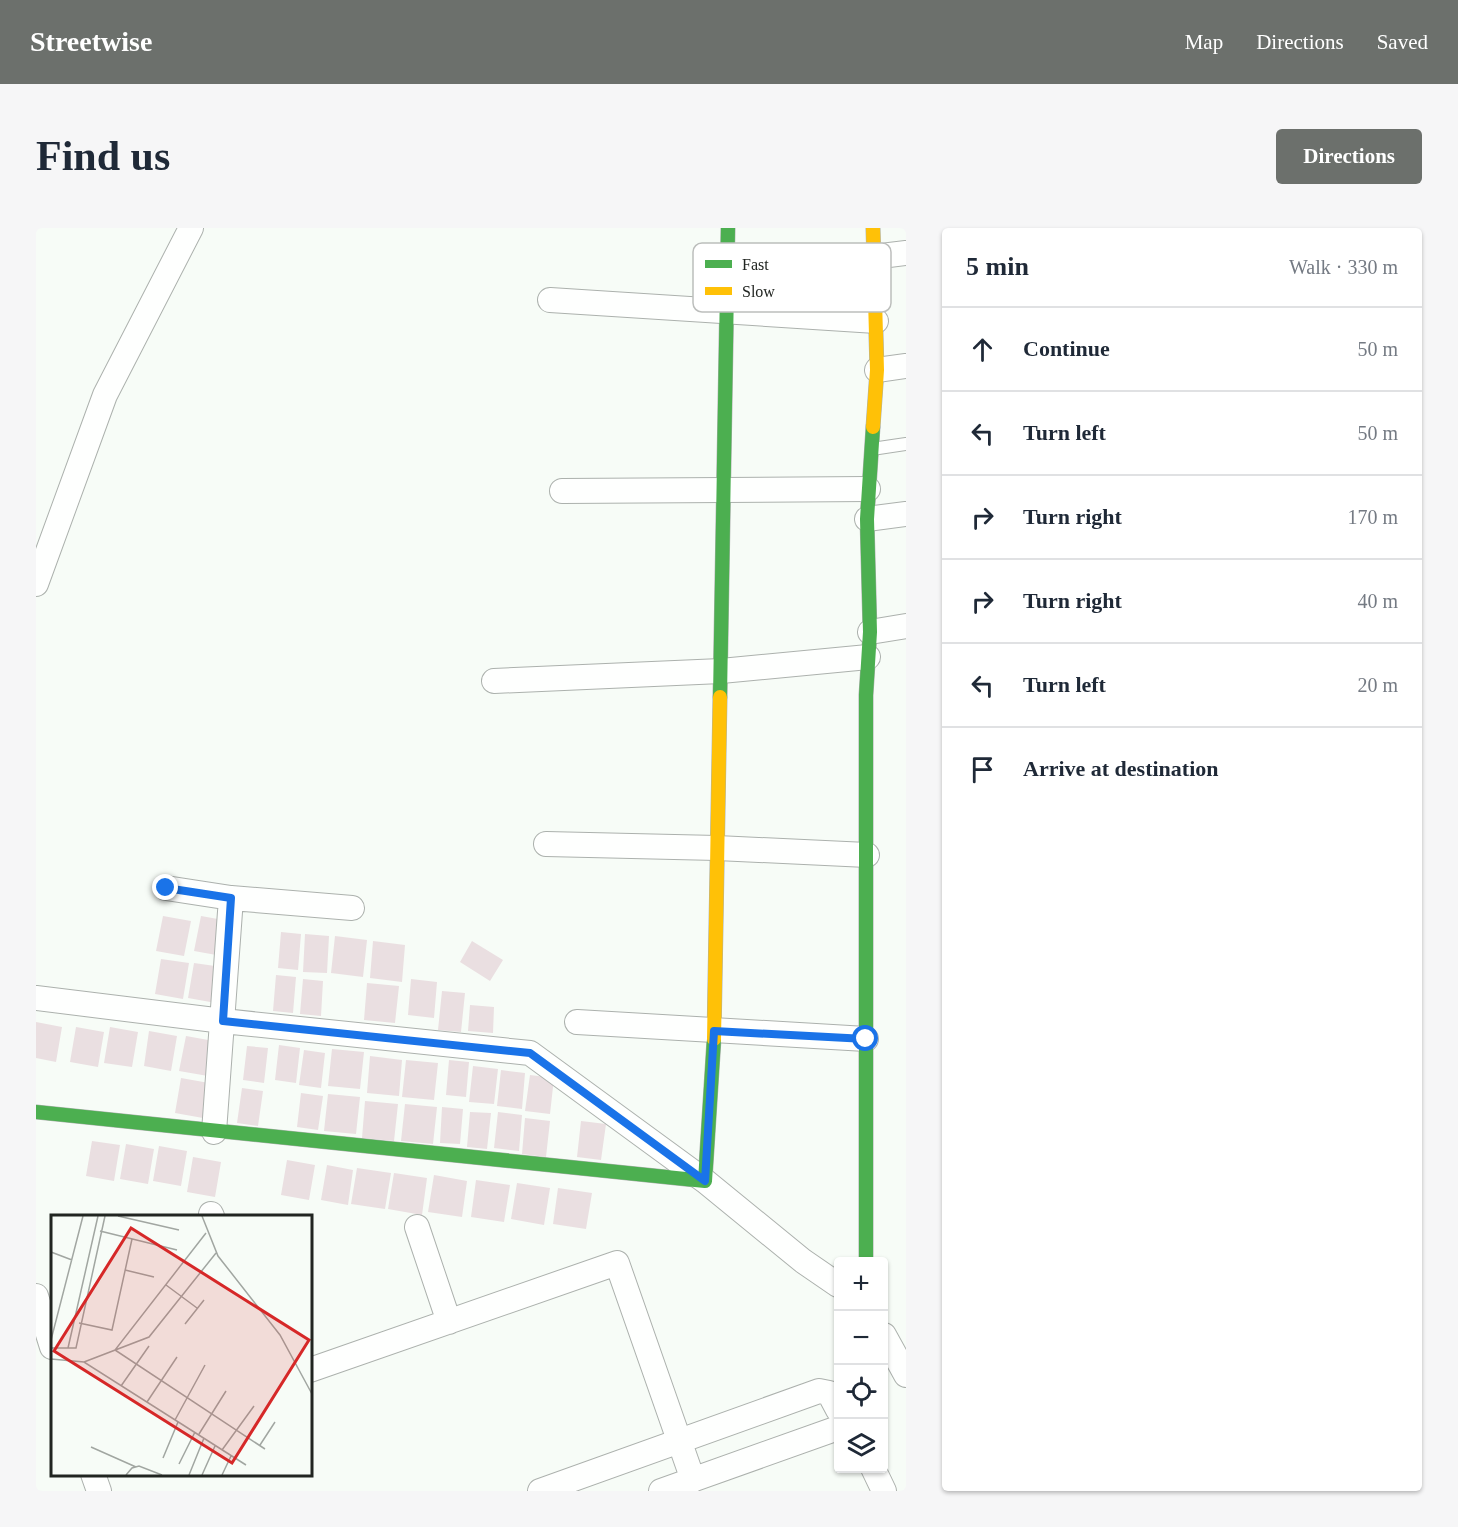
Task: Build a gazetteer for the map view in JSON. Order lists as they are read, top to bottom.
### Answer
{
  "legend": ["Fast", "Slow"],
  "page": {
    "header": "Streetwise",
    "nav": ["Map", "Directions", "Saved"],
    "buttons": "Directions",
    "title": "Find us",
    "heading": ["5 min", "Walk · 330 m"],
    "list": [
      ["Continue", "50 m"],
      ["Turn left", "50 m"],
      ["Turn right", "170 m"],
      ["Turn right", "40 m"],
      ["Turn left", "20 m"],
      "Arrive at destination"
    ],
    "map_buttons": ["+", "−"]
  }
}
